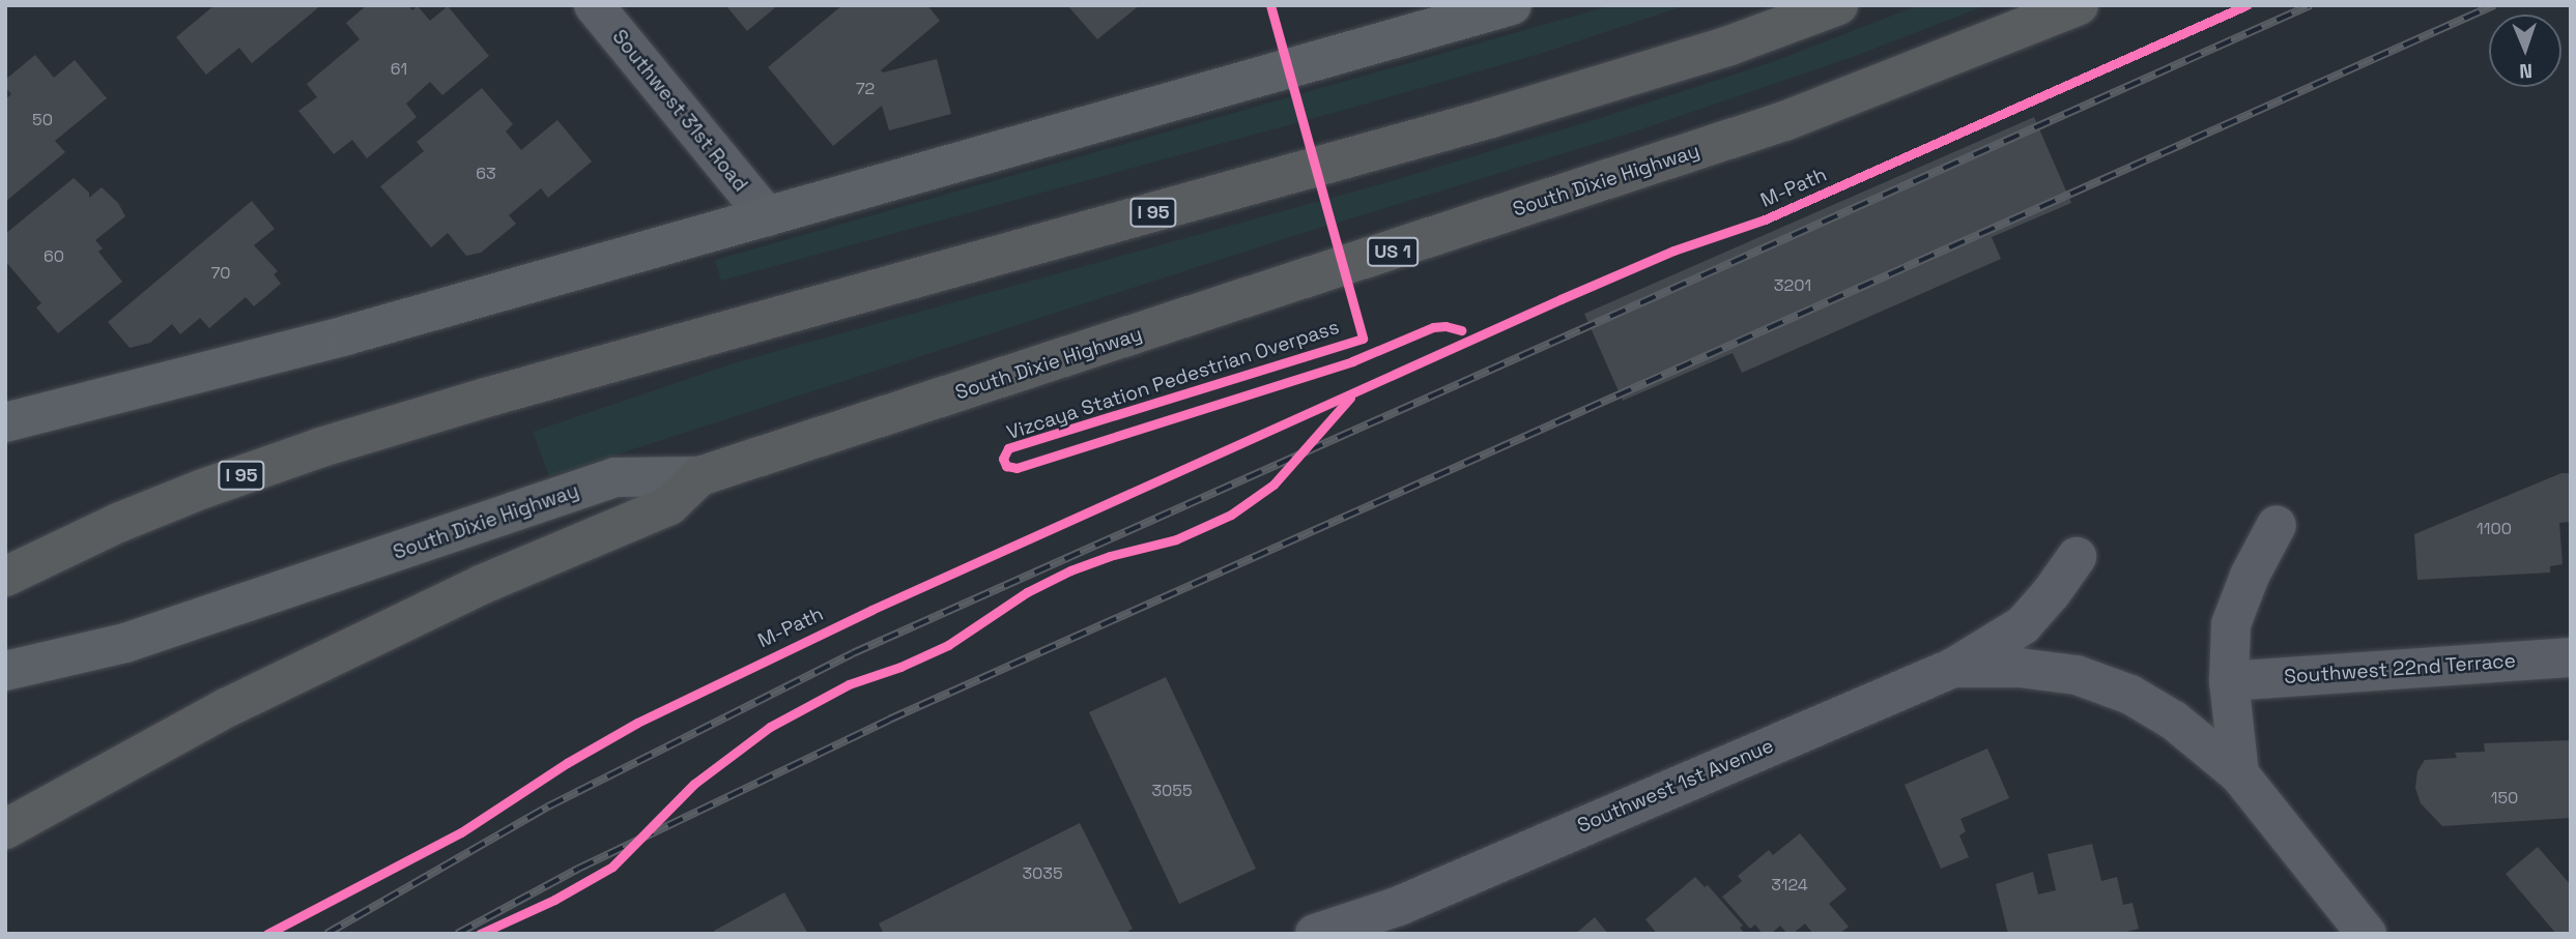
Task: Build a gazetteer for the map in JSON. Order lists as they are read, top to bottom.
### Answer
{
  "streets": {
    "highway": ["South Dixie Highway", "I 95", "US 1"],
    "street": ["Southwest 31st Road", "Southwest 22nd Terrace", "Southwest 1st Avenue"],
    "cycle path": ["M-Path", "Vizcaya Station Pedestrian Overpass"]
  },
  "house_numbers": [
    "61",
    "72",
    "50",
    "63",
    "60",
    "70",
    "3201",
    "1100",
    "3055",
    "150",
    "3035",
    "3124"
  ],
  "north": "bottom"
}
